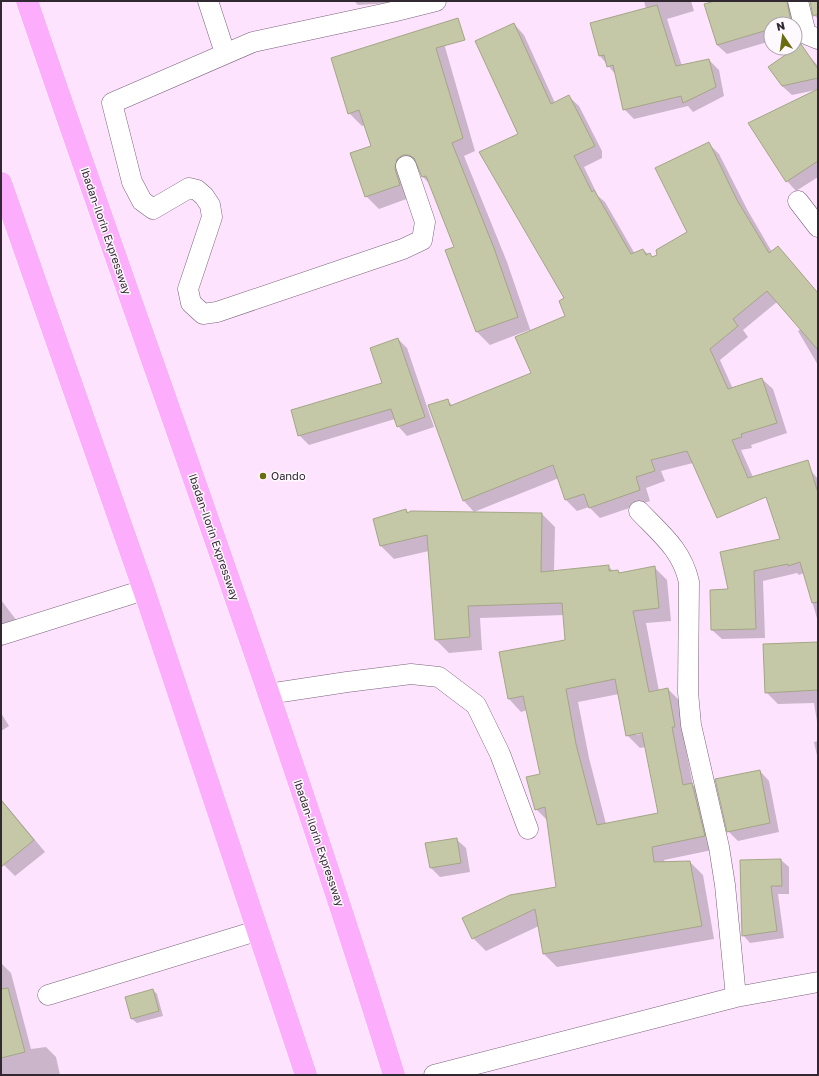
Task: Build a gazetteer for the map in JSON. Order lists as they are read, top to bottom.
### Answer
{
  "streets": {
    "highway": ["Ibadan-Ilorin Expressway"]
  },
  "places": ["Oando"],
  "north": "top"
}
